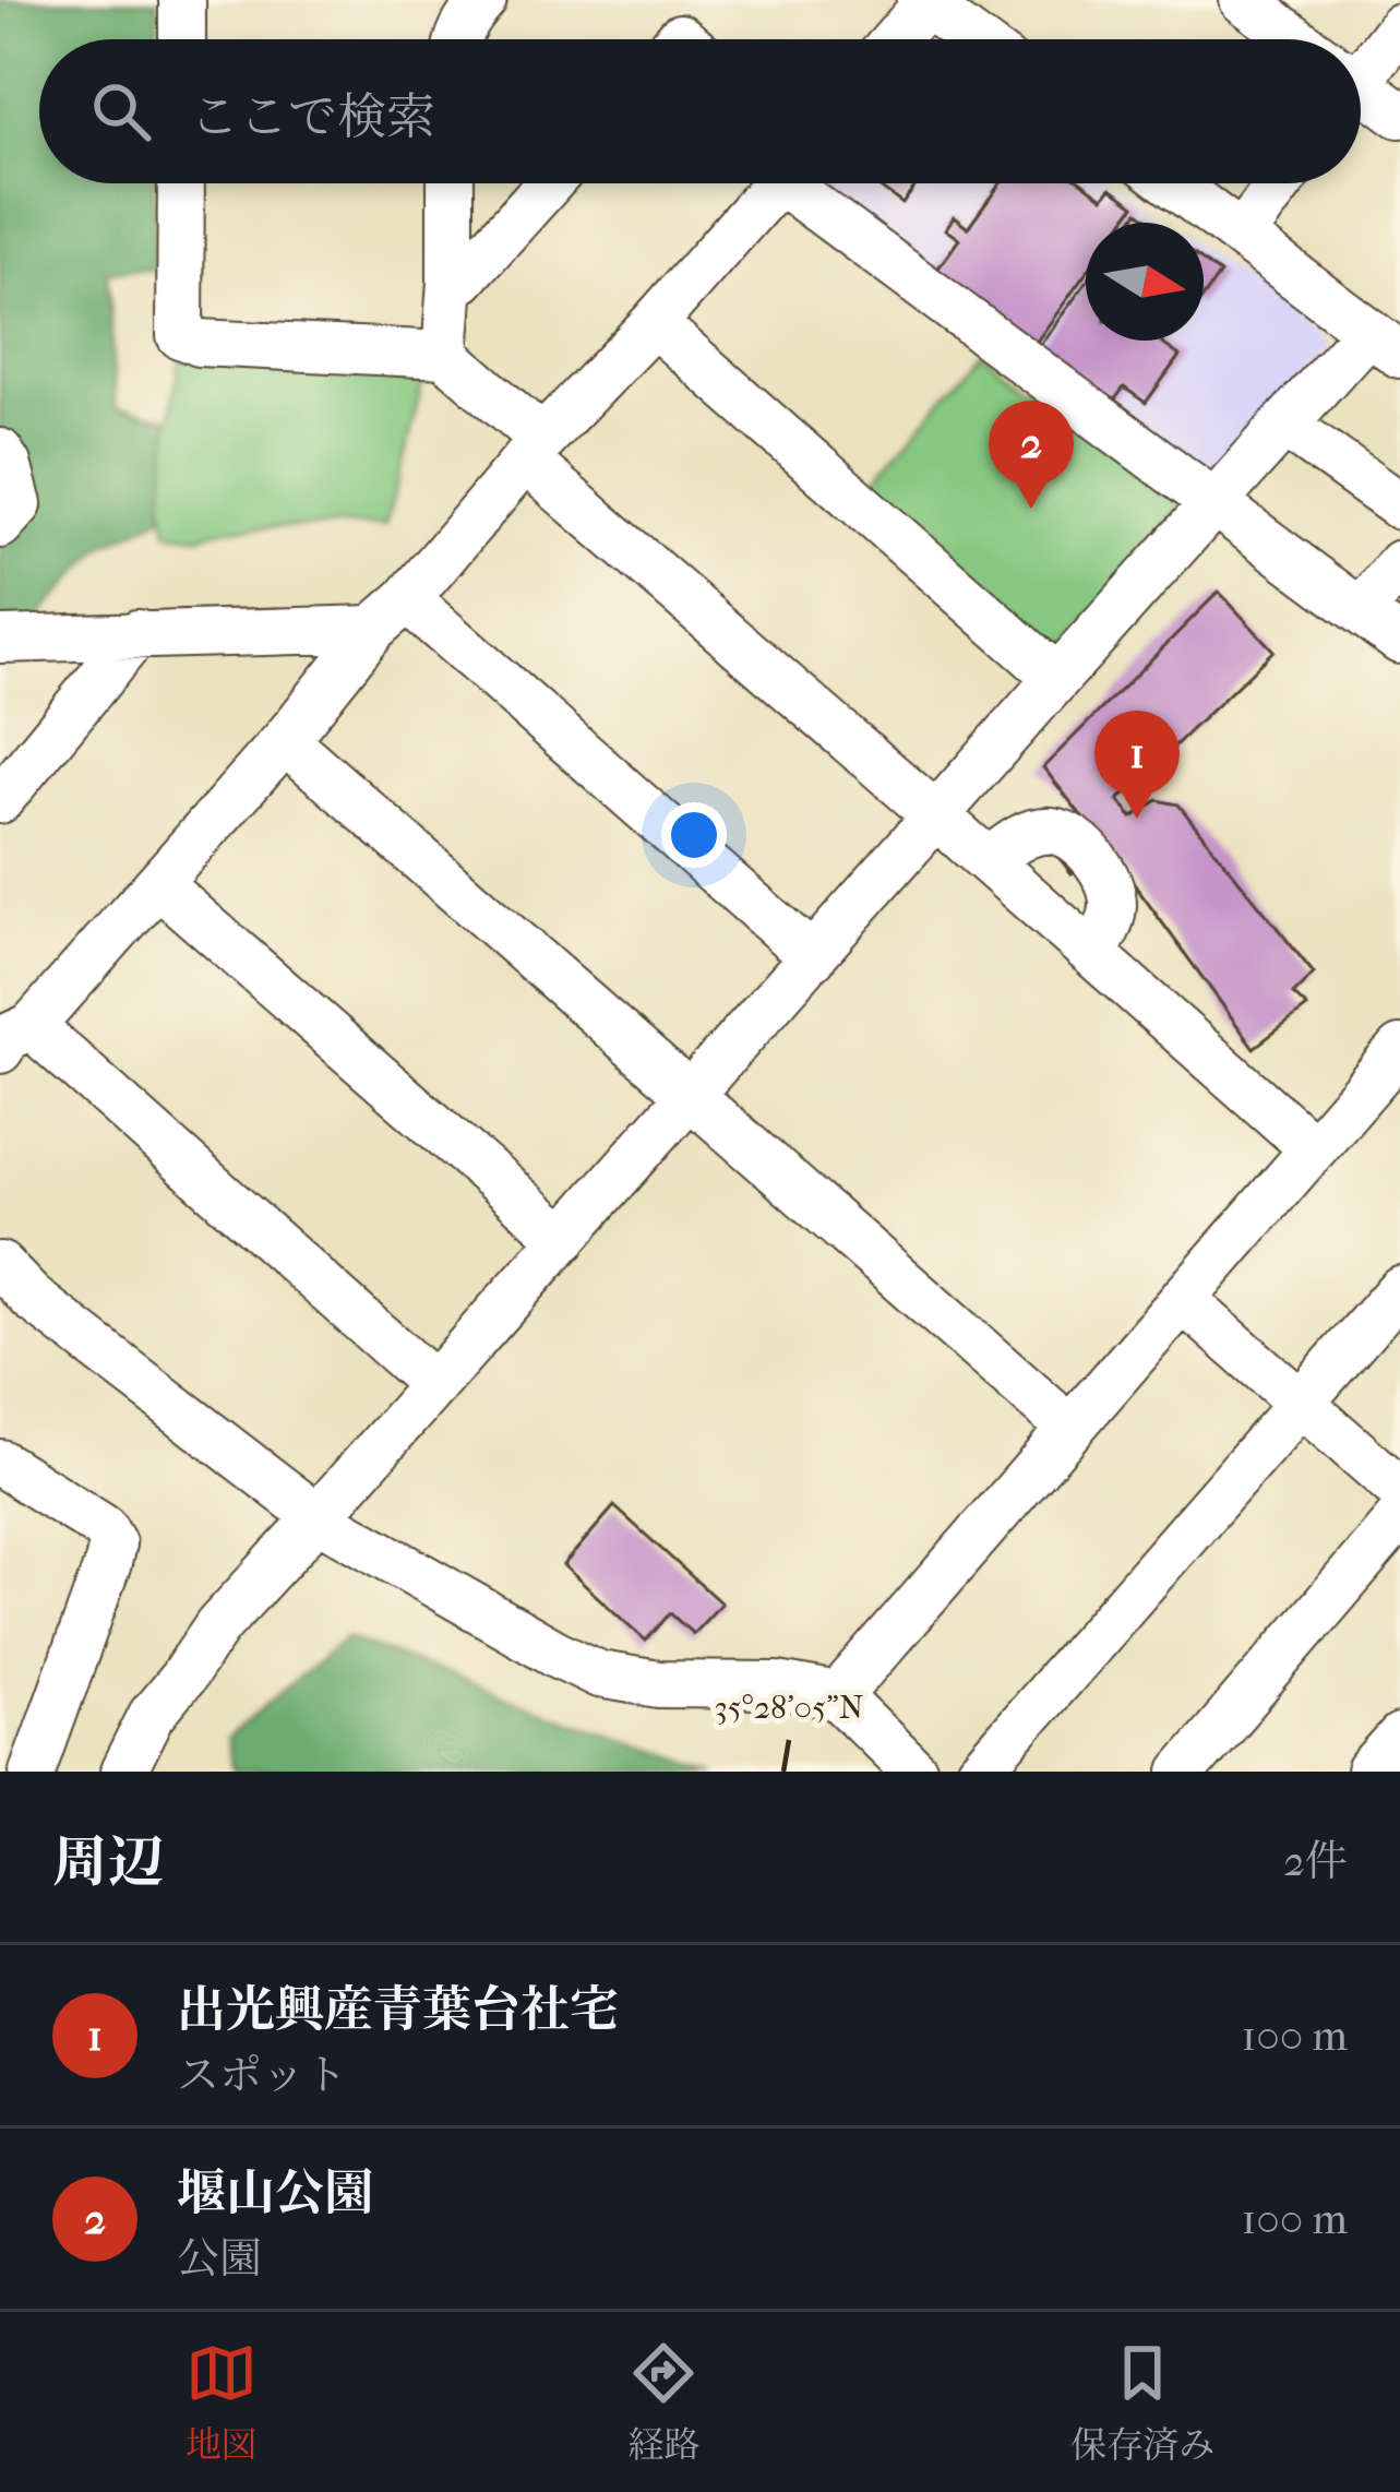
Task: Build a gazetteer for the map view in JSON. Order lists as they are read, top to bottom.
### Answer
{
  "north": "right",
  "page": {
    "search": "ここで検索",
    "pins": ["2", "1"],
    "heading": ["周辺", "2件"],
    "list": [
      {
        "mark": "1",
        "name": "出光興産青葉台社宅",
        "note": "スポット",
        "value": "100 m"
      },
      {
        "mark": "2",
        "name": "堰山公園",
        "note": "公園",
        "value": "100 m"
      }
    ],
    "nav": ["地図", "経路", "保存済み"]
  },
  "coordinates": ["35°28'05\"N"]
}
